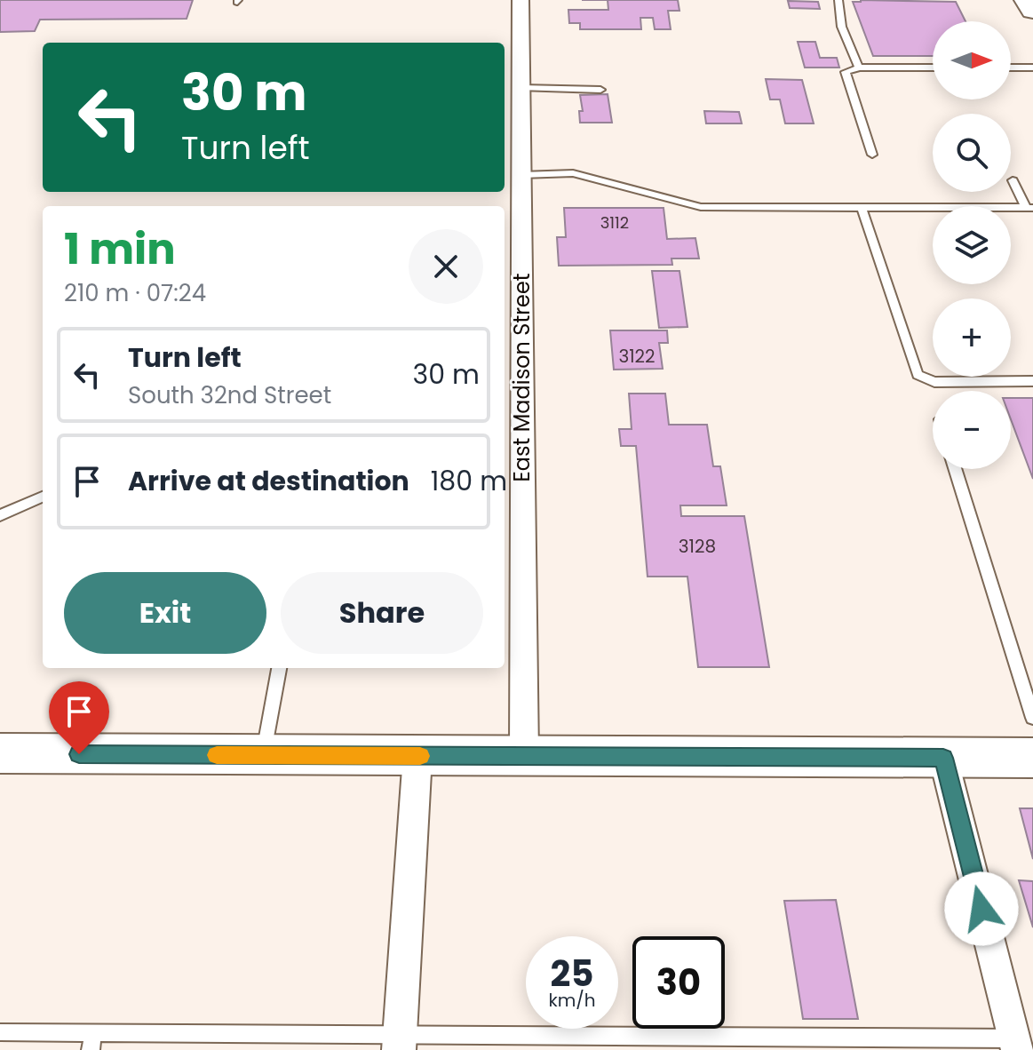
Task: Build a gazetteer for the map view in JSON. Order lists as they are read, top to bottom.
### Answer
{
  "streets": {
    "street": ["East Madison Street"]
  },
  "house_numbers": ["3112", "3122", "3128"],
  "north": "right",
  "page": {
    "map_buttons": ["+", "−"],
    "turn": ["30 m", "Turn left"],
    "heading": ["1 min", "210 m · 07:24"],
    "list": [
      {
        "name": "Turn left",
        "note": "South 32nd Street",
        "value": "30 m"
      },
      {
        "name": "Arrive at destination",
        "value": "180 m"
      }
    ],
    "buttons": ["Exit", "Share"],
    "speed": "25 km/h",
    "limit": "30"
  }
}
